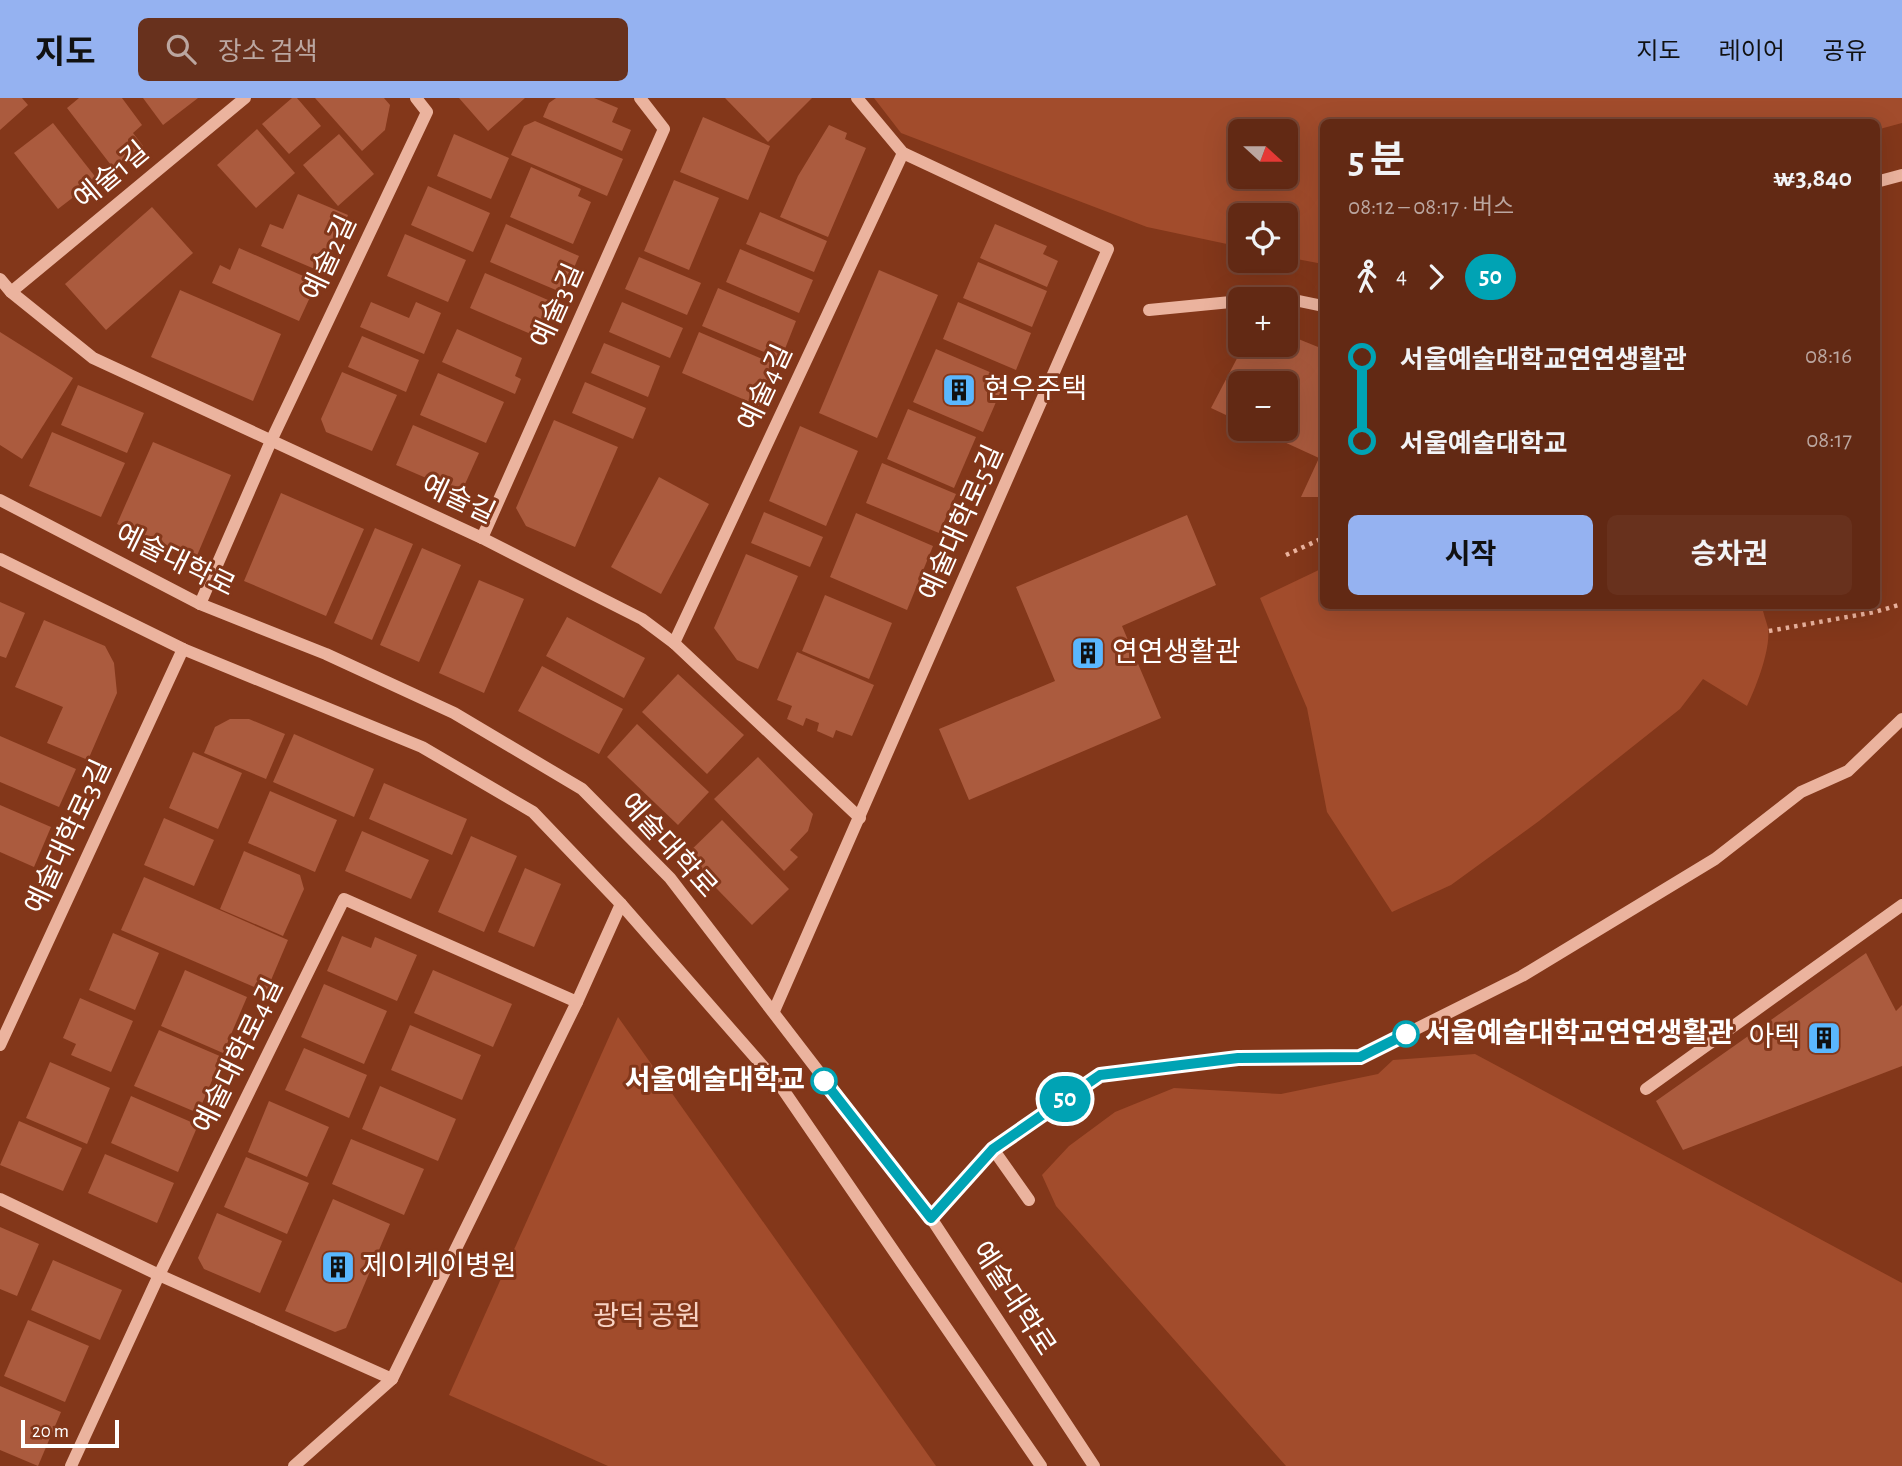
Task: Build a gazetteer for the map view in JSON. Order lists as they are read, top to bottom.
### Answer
{
  "streets": {
    "street": [
      "예술1길",
      "예술2길",
      "예술3길",
      "예술4길",
      "예술길",
      "예술대학로5길",
      "예술대학로",
      "예술대학로3길",
      "예술대학로4길"
    ]
  },
  "crossings": [
    ["예술1길", "예술길"],
    ["예술2길", "예술길"],
    ["예술3길", "예술길"],
    ["예술4길", "예술길"],
    ["예술4길", "예술대학로5길"],
    ["예술길", "예술대학로5길"],
    ["예술대학로5길", "예술대학로"]
  ],
  "parks": ["광덕 공원"],
  "places": {
    "building": [
      "현우주택",
      "연연생활관",
      "아텍",
      "제이케이병원"
    ],
    "other": ["서울예술대학교연연생활관", "서울예술대학교"]
  },
  "lines": ["bus line 50"],
  "scale_bar": "20 m",
  "north": "right",
  "page": {
    "header": "지도",
    "search": "장소 검색",
    "nav": ["지도", "레이어", "공유"],
    "on_map": "50",
    "map_buttons": ["+", "−"],
    "heading": ["5 분", "08:12 – 08:17 · 버스", "₩3,840"],
    "legs": ["4", "50"],
    "list": [
      {
        "name": "서울예술대학교연연생활관",
        "value": "08:16"
      },
      {
        "name": "서울예술대학교",
        "value": "08:17"
      }
    ],
    "buttons": ["시작", "승차권"],
    "scale": "20 m"
  }
}
